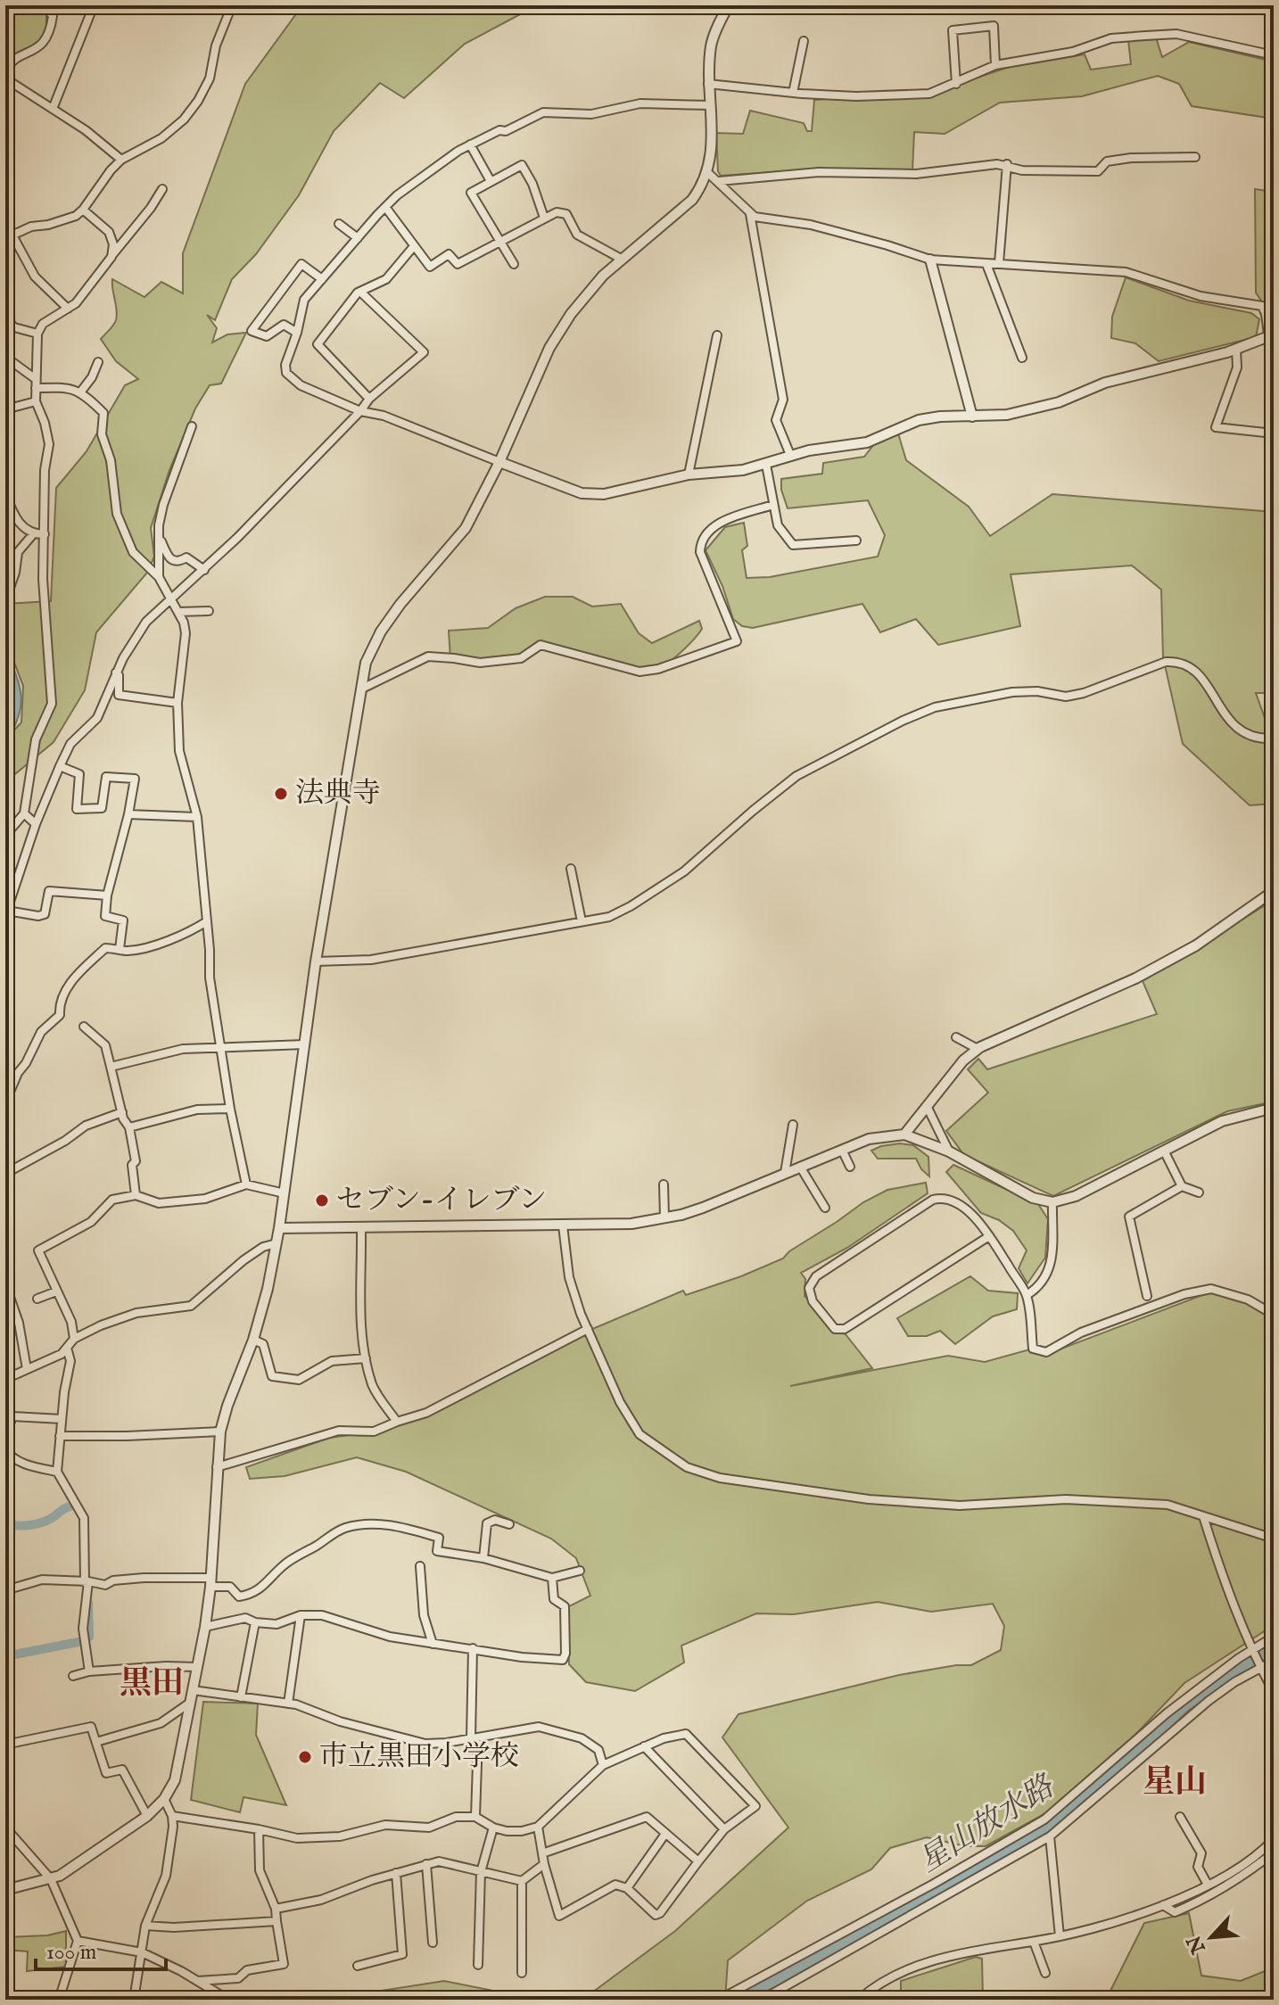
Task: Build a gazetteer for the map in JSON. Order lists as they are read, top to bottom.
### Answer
{
  "districts": ["黒田", "星山"],
  "water": ["星山放水路"],
  "places": ["法典寺", "セブン-イレブン", "市立黒田小学校"],
  "scale_bar": "100 m",
  "north": "bottom left"
}
